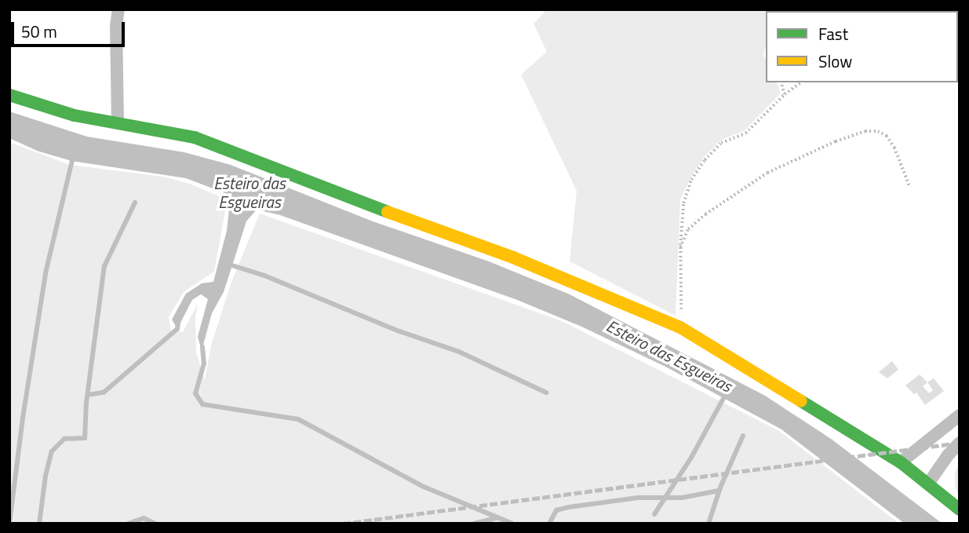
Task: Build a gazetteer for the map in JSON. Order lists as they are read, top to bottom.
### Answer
{
  "water": ["Esteiro das Esgueiras"],
  "legend": ["Fast", "Slow"],
  "scale_bar": "50 m"
}
